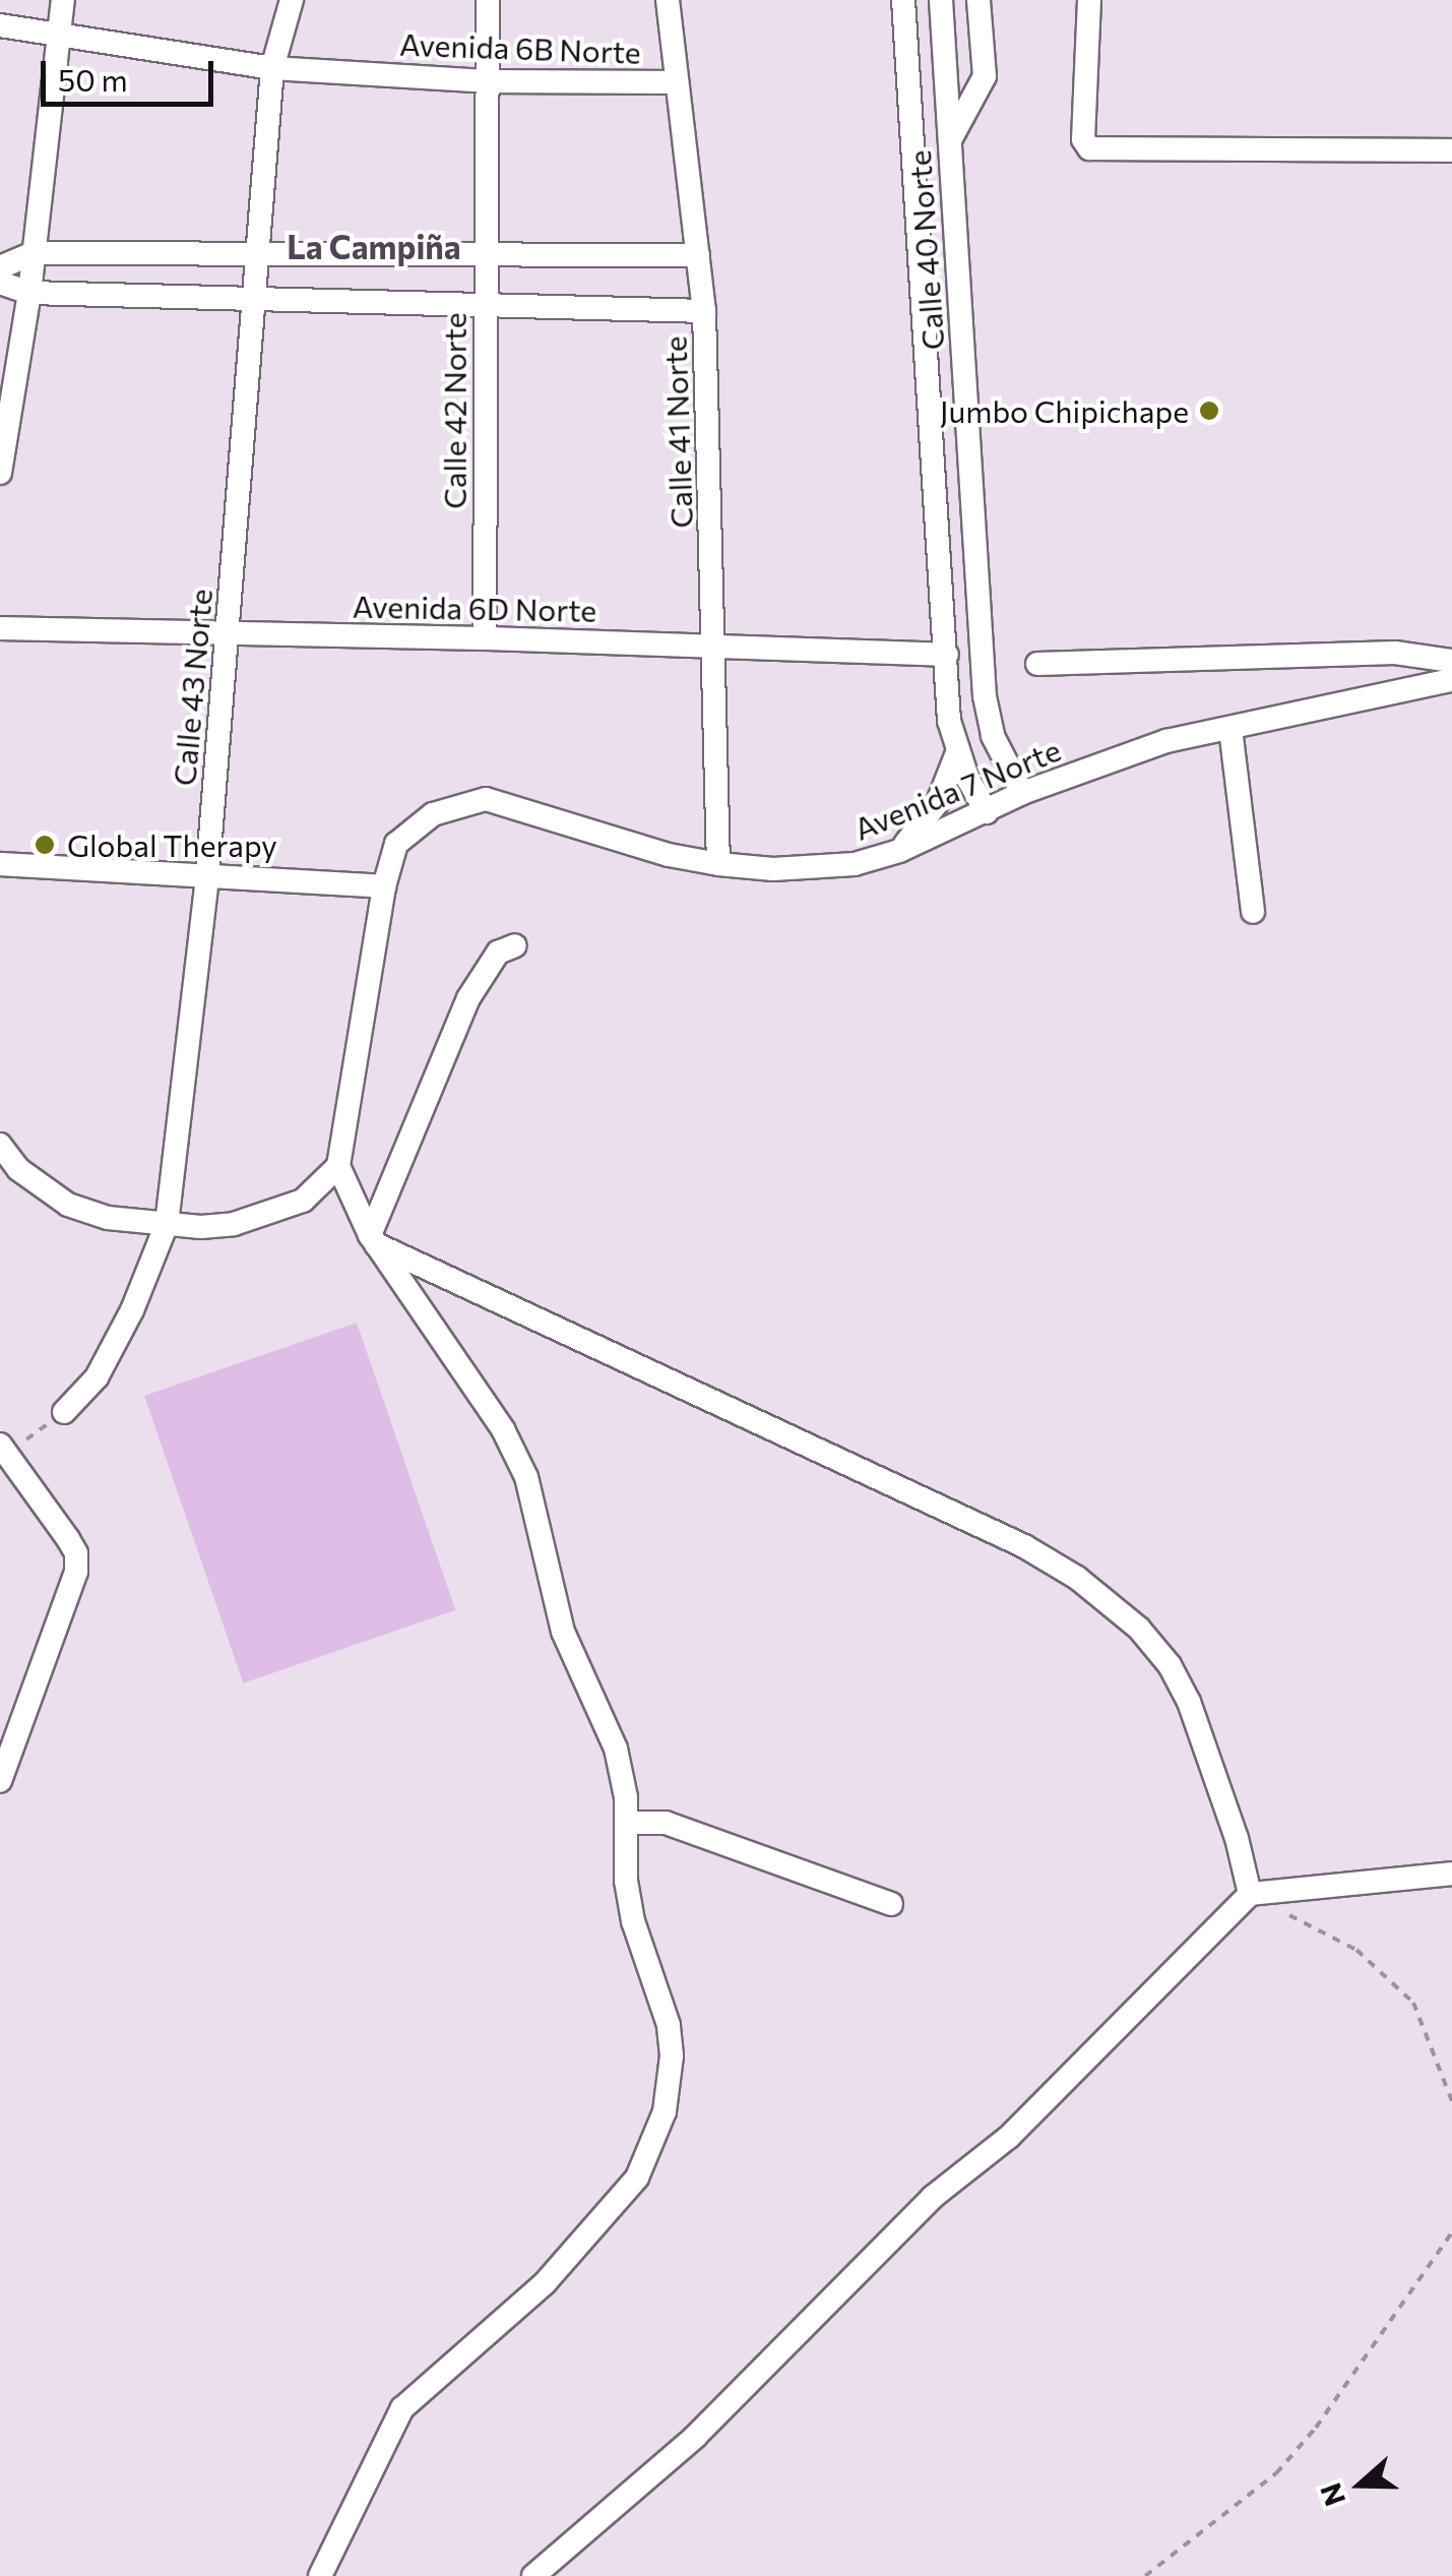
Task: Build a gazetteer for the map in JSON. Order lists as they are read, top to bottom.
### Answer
{
  "streets": {
    "street": [
      "Avenida 6B Norte",
      "Calle 40 Norte",
      "Calle 42 Norte",
      "Calle 41 Norte",
      "Avenida 6D Norte",
      "Calle 43 Norte",
      "Avenida 7 Norte"
    ]
  },
  "crossings": [
    ["Avenida 6B Norte", "Calle 42 Norte"],
    ["Avenida 6B Norte", "Calle 41 Norte"],
    ["Avenida 6B Norte", "Calle 43 Norte"],
    ["Calle 40 Norte", "Avenida 6D Norte"],
    ["Calle 40 Norte", "Avenida 7 Norte"],
    ["Calle 42 Norte", "Avenida 6D Norte"],
    ["Calle 41 Norte", "Avenida 6D Norte"],
    ["Calle 41 Norte", "Avenida 7 Norte"],
    ["Avenida 6D Norte", "Calle 43 Norte"]
  ],
  "districts": ["La Campiña"],
  "places": ["Jumbo Chipichape", "Global Therapy"],
  "scale_bar": "50 m",
  "north": "left"
}
